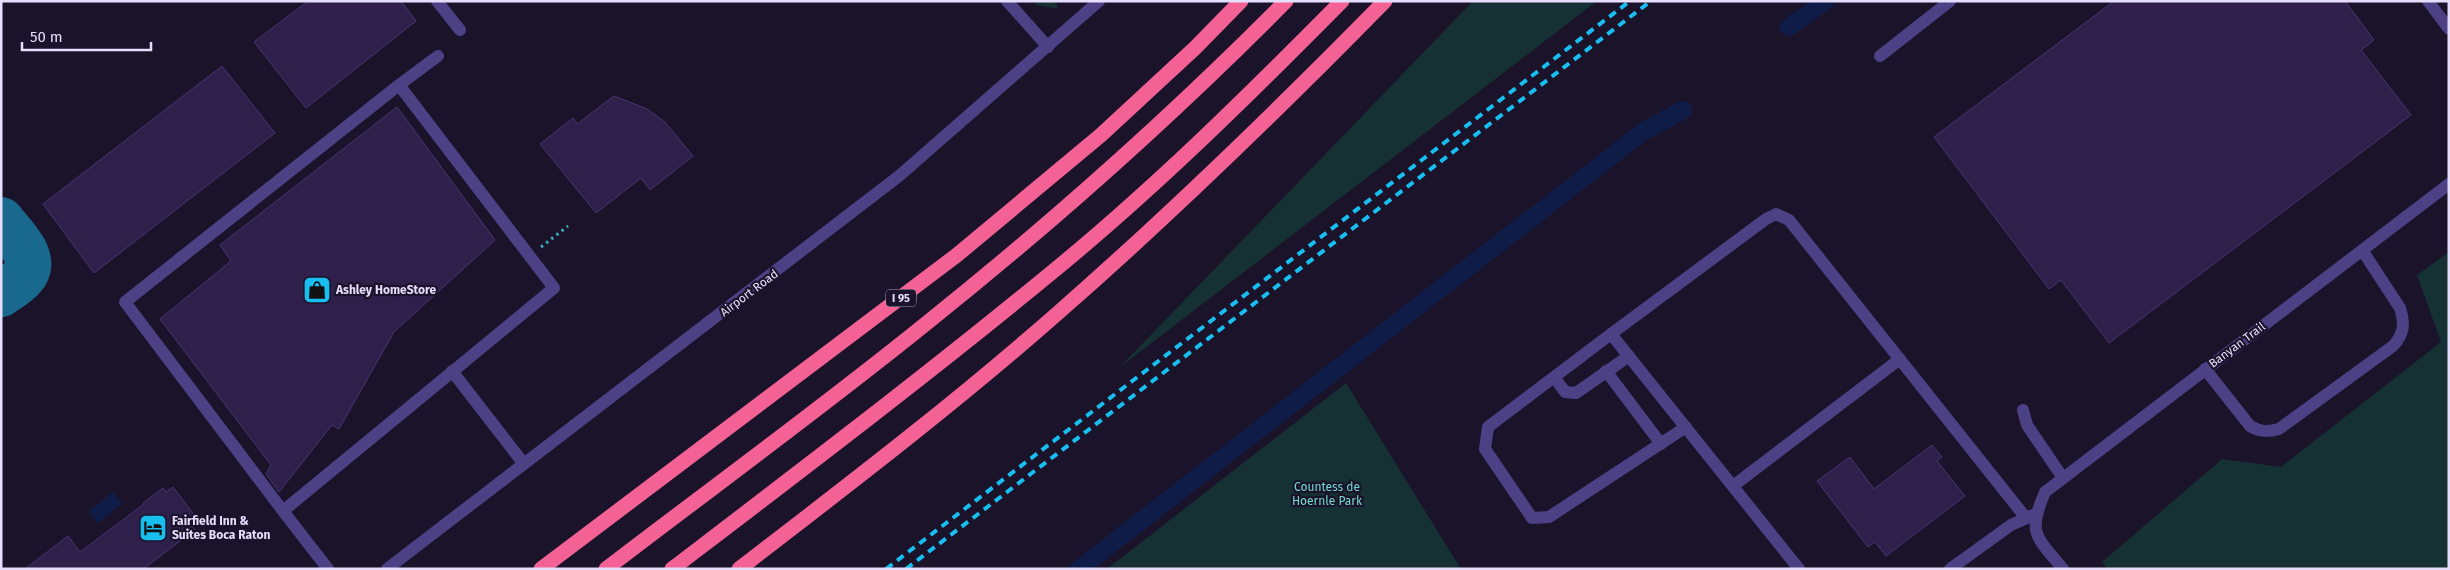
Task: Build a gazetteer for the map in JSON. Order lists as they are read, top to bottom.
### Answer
{
  "streets": {
    "highway": ["I 95"],
    "street": ["Airport Road", "Banyan Trail"]
  },
  "parks": ["Countess de Hoernle Park"],
  "places": {
    "shop": ["Ashley HomeStore"],
    "hotel": ["Fairfield Inn & Suites Boca Raton"]
  },
  "scale_bar": "50 m"
}
